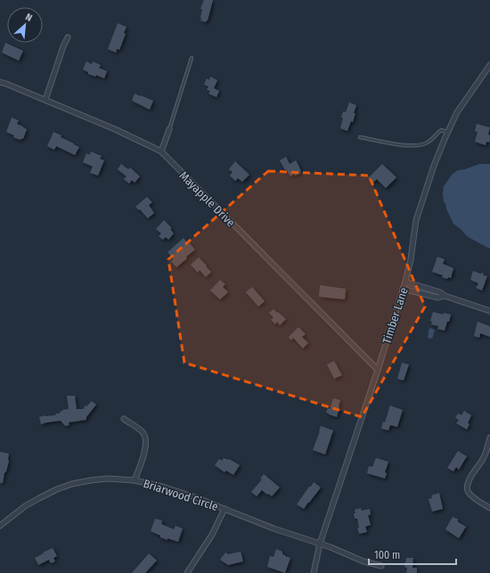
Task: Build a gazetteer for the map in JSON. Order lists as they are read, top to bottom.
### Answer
{
  "streets": {
    "street": ["Mayapple Drive", "Timber Lane", "Briarwood Circle"]
  },
  "crossings": [
    ["Mayapple Drive", "Timber Lane"],
    ["Timber Lane", "Briarwood Circle"]
  ],
  "scale_bar": "100 m",
  "north": "top right"
}
